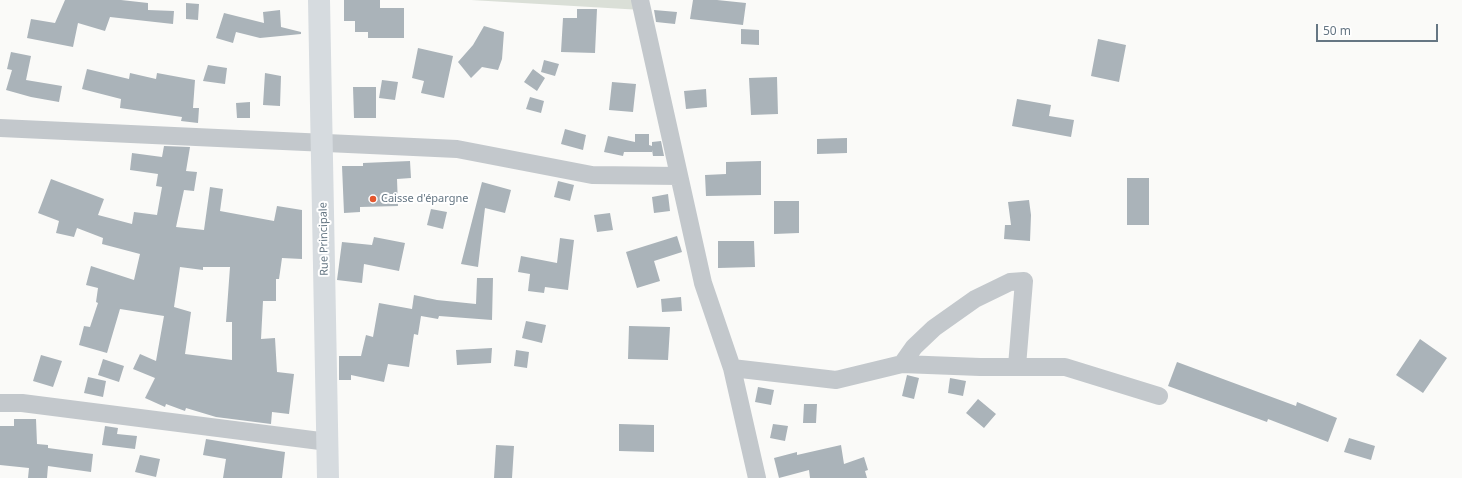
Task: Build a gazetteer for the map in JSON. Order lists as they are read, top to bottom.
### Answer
{
  "streets": {
    "main road": ["Rue Principale"]
  },
  "places": ["Caisse d'épargne"],
  "scale_bar": "50 m"
}
